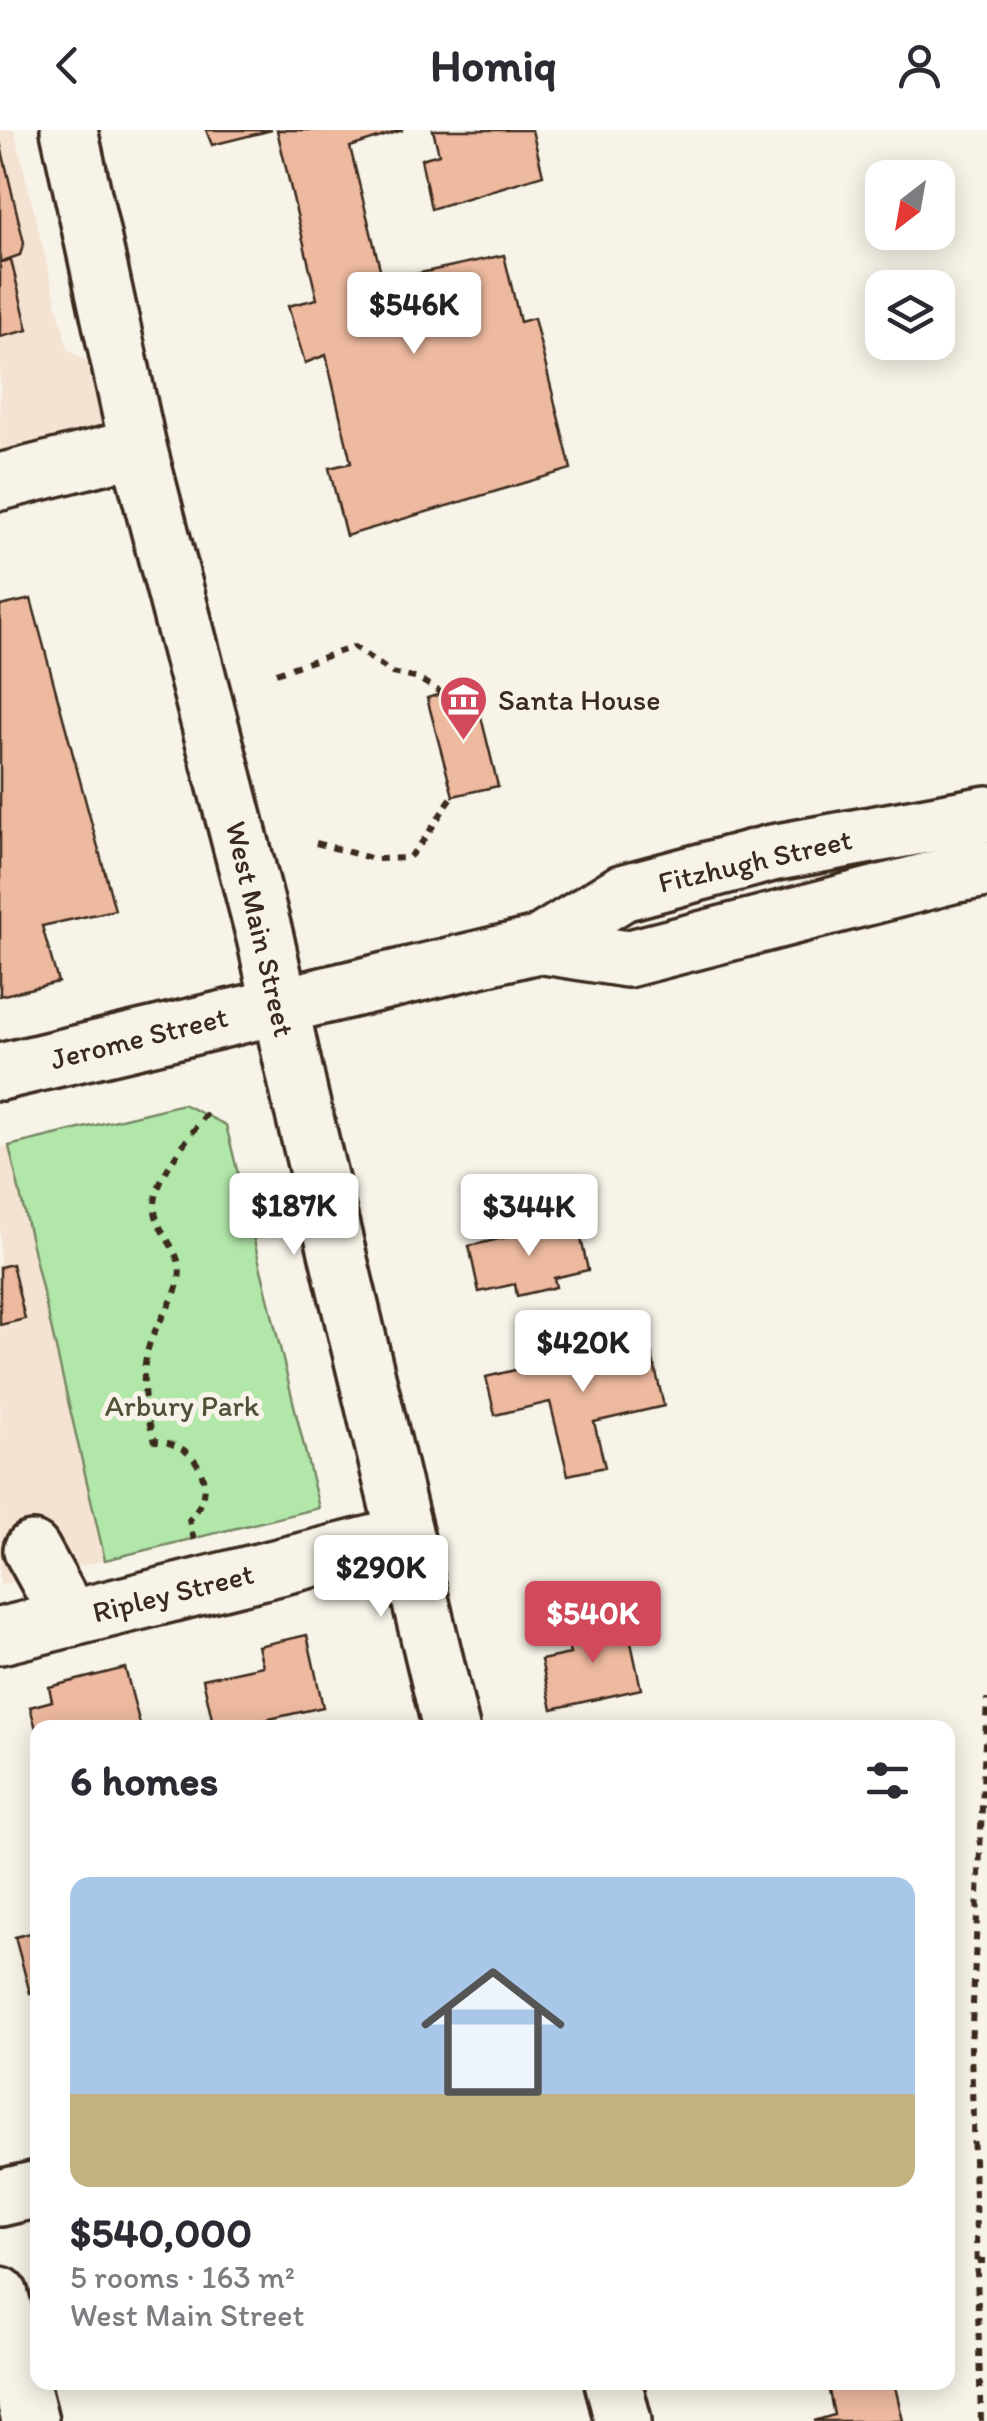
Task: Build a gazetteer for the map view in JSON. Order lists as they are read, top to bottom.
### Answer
{
  "streets": {
    "main road": [
      "Fitzhugh Street",
      "West Main Street",
      "Jerome Street",
      "Ripley Street"
    ]
  },
  "crossings": [
    ["Fitzhugh Street", "West Main Street"],
    ["Fitzhugh Street", "Jerome Street"],
    ["West Main Street", "Jerome Street"],
    ["West Main Street", "Ripley Street"]
  ],
  "parks": ["Arbury Park"],
  "places": {
    "museum": ["Santa House"]
  },
  "north": "bottom left",
  "page": {
    "header": "Homiq",
    "price": [
      "$546K",
      "$187K",
      "$344K",
      "$420K",
      "$290K",
      "$540K"
    ],
    "heading": "6 homes",
    "list": [
      {
        "name": "$540,000",
        "note": "5 rooms · 163 m² · West Main Street"
      }
    ]
  }
}
